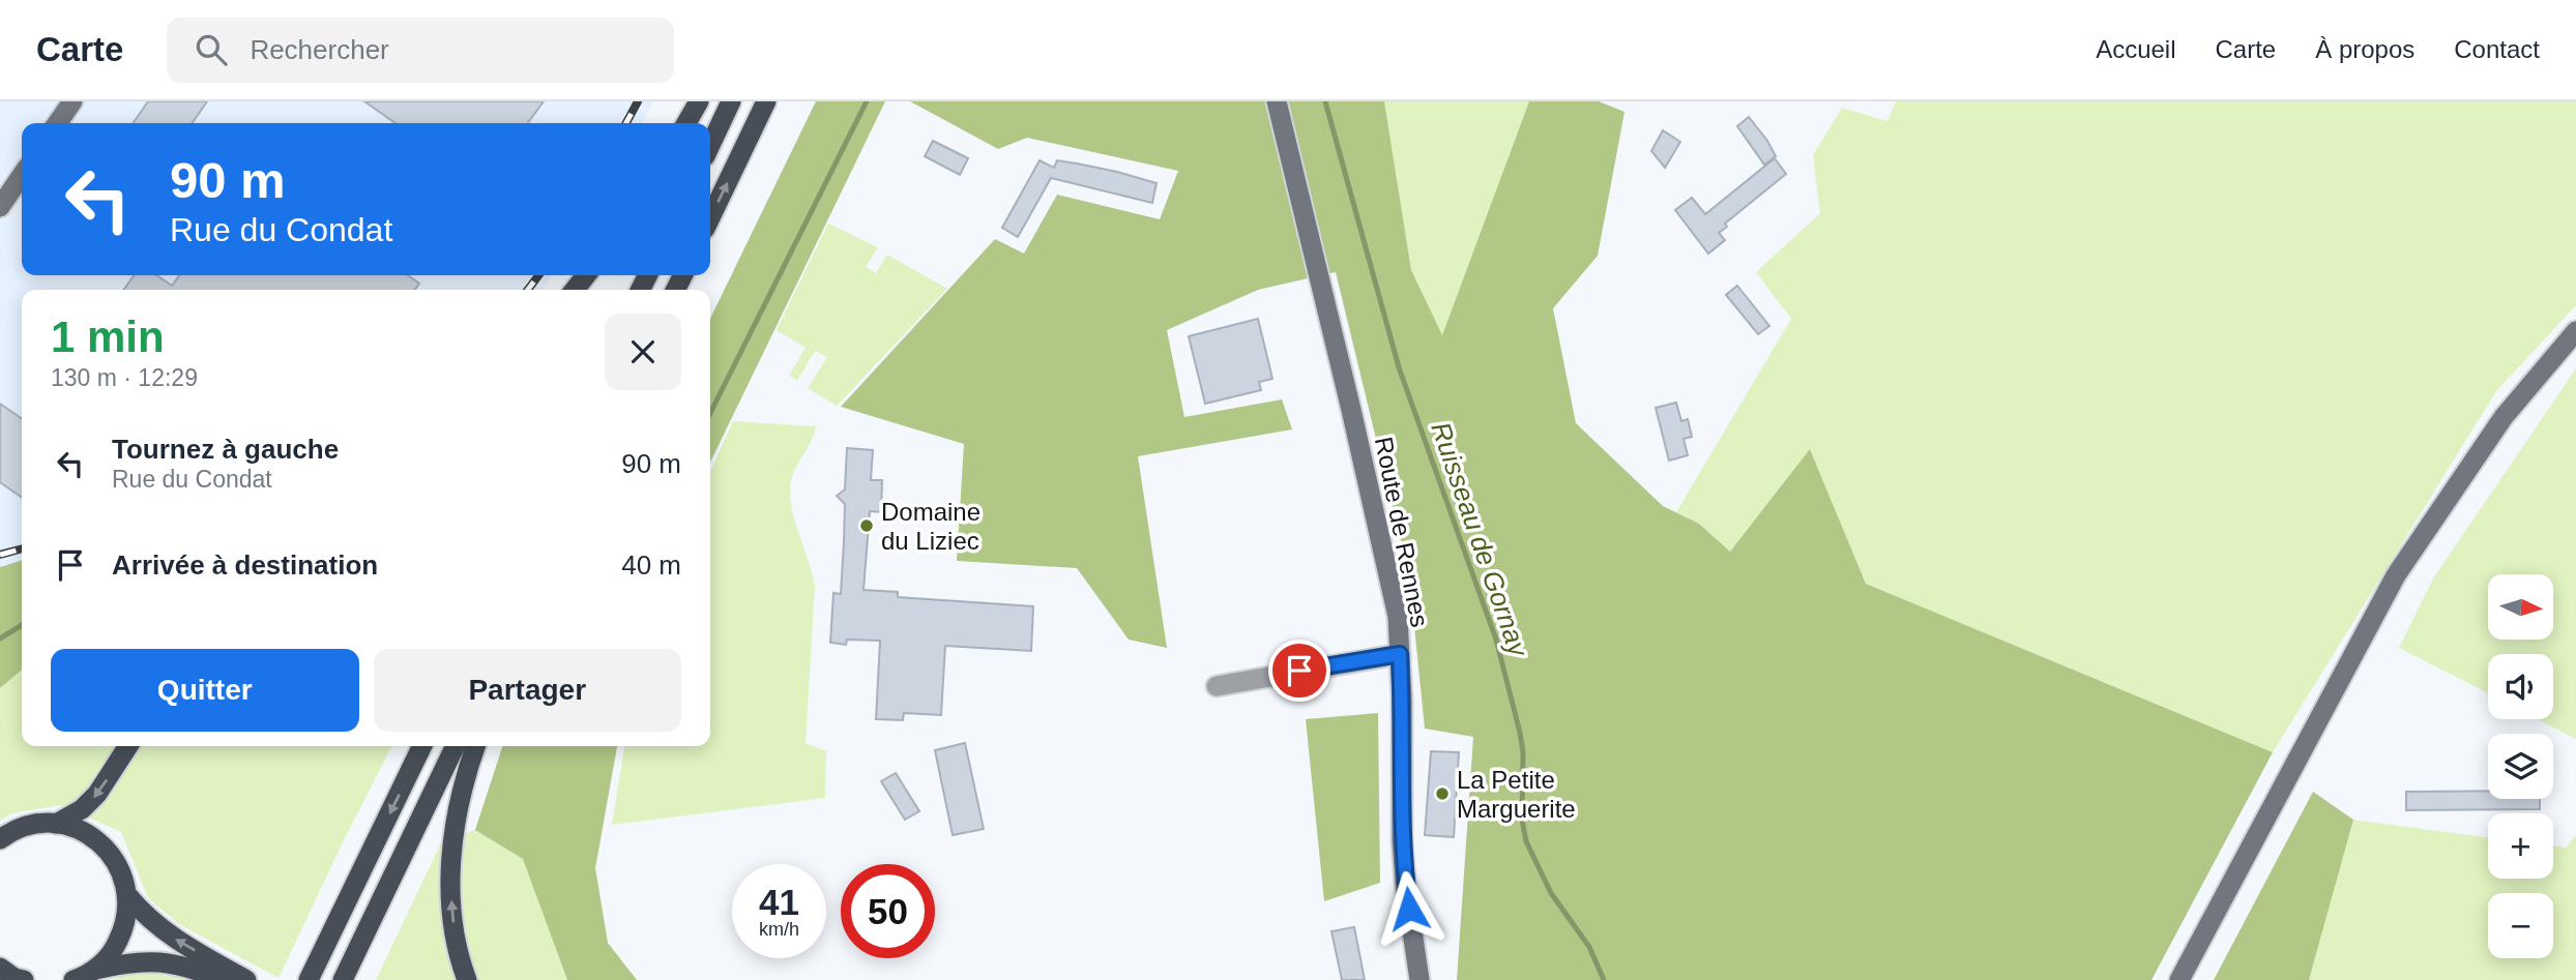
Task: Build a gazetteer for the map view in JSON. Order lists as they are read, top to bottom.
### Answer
{
  "streets": {
    "main road": ["Route de Rennes"]
  },
  "water": ["Ruisseau de Gornay"],
  "places": ["Domaine du Liziec", "La Petite Marguerite"],
  "north": "right",
  "page": {
    "header": "Carte",
    "search": "Rechercher",
    "nav": [
      "Accueil",
      "Carte",
      "À propos",
      "Contact"
    ],
    "turn": ["90 m", "Rue du Condat"],
    "heading": ["1 min", "130 m · 12:29"],
    "list": [
      {
        "name": "Tournez à gauche",
        "note": "Rue du Condat",
        "value": "90 m"
      },
      {
        "name": "Arrivée à destination",
        "value": "40 m"
      }
    ],
    "map_buttons": ["+", "−"],
    "buttons": ["Quitter", "Partager"],
    "speed": "41 km/h",
    "limit": "50"
  }
}
